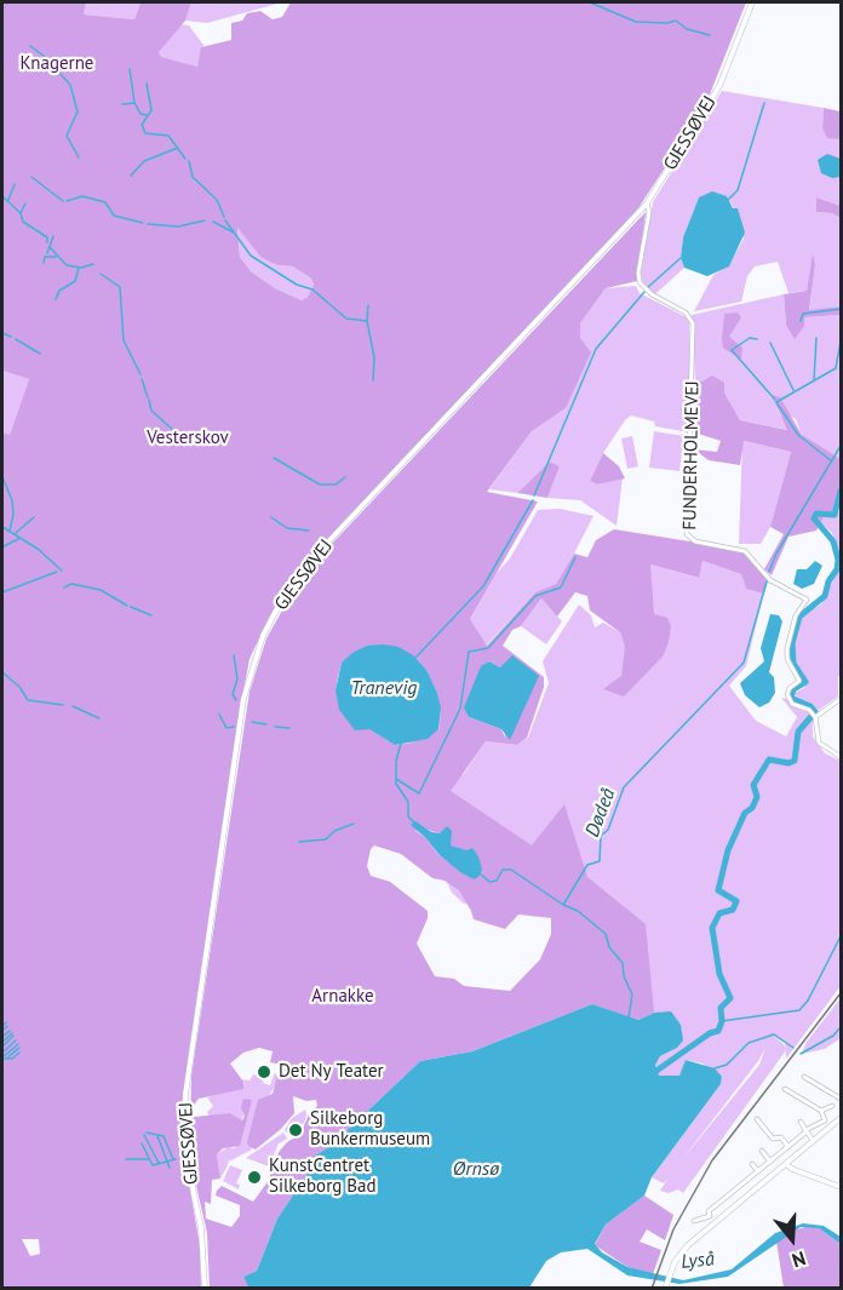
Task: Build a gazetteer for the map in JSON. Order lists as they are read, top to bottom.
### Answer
{
  "streets": {
    "street": ["GJESSØVEJ", "FUNDERHOLMEVEJ"]
  },
  "crossings": [
    ["GJESSØVEJ", "FUNDERHOLMEVEJ"]
  ],
  "water": [
    "Tranevig",
    "Dødeå",
    "Ørnsø",
    "Lyså"
  ],
  "parks": ["Knagerne", "Vesterskov", "Arnakke"],
  "places": ["Det Ny Teater", "Silkeborg Bunkermuseum", "KunstCentret Silkeborg Bad"],
  "north": "bottom"
}
